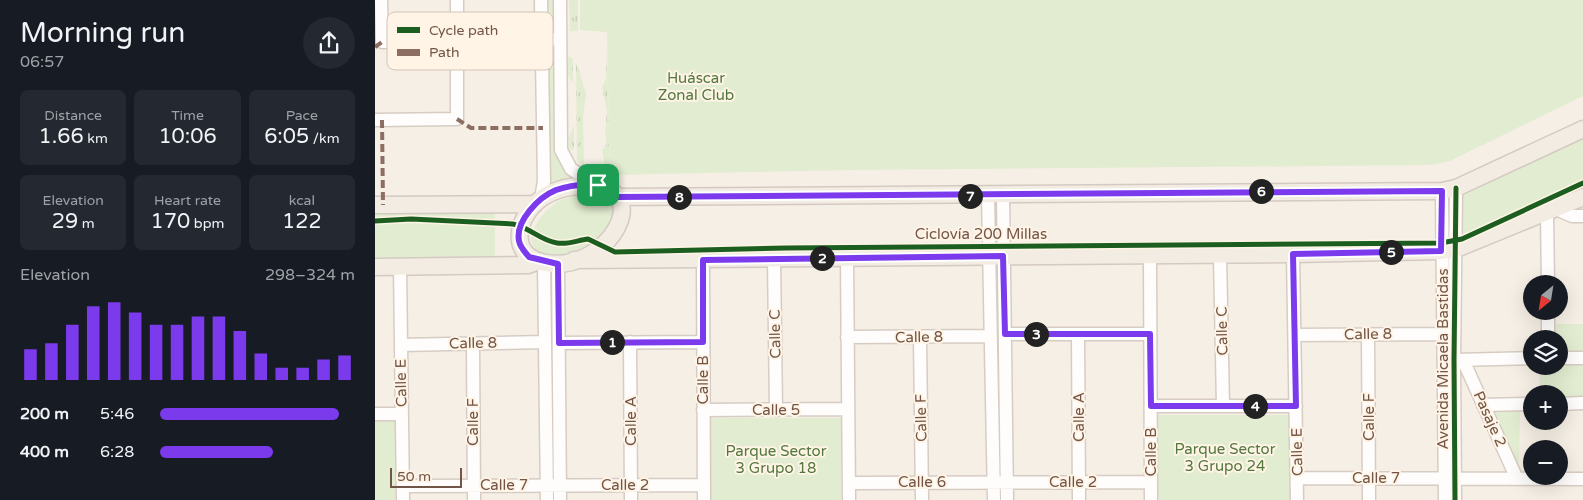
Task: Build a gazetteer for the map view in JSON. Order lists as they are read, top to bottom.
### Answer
{
  "streets": {
    "street": [
      "Calle C",
      "Calle 8",
      "Avenida Micaela Bastidas",
      "Calle B",
      "Calle E",
      "Calle 5",
      "Calle A",
      "Calle F",
      "Pasaje 2",
      "Calle 7",
      "Calle 6",
      "Calle 2"
    ],
    "cycle path": ["Ciclovía 200 Millas"]
  },
  "crossings": [
    ["Calle C", "Calle 5"],
    ["Calle 8", "Avenida Micaela Bastidas"],
    ["Calle 8", "Calle E"],
    ["Calle 8", "Calle F"],
    ["Avenida Micaela Bastidas", "Pasaje 2"],
    ["Avenida Micaela Bastidas", "Calle 7"],
    ["Calle B", "Calle 5"],
    ["Calle B", "Calle 2"],
    ["Calle E", "Calle 7"],
    ["Calle A", "Calle 2"],
    ["Calle F", "Calle 7"],
    ["Calle F", "Calle 6"],
    ["Pasaje 2", "Calle 7"],
    ["Calle 7", "Calle 2"],
    ["Calle 6", "Calle 2"]
  ],
  "parks": ["Huáscar Zonal Club", "Parque Sector 3 Grupo 24", "Parque Sector 3 Grupo 18"],
  "legend": ["Cycle path", "Path"],
  "scale_bar": "50 m",
  "north": "bottom left",
  "page": {
    "heading": ["Morning run", "06:57"],
    "stats": [
      ["Distance", "1.66 km"],
      ["Time", "10:06"],
      ["Pace", "6:05 /km"],
      ["Elevation", "29 m"],
      ["Heart rate", "170 bpm"],
      ["kcal", "122"]
    ],
    "pins": [
      "6",
      "7",
      "8",
      "5",
      "2",
      "3",
      "1",
      "4"
    ],
    "chart": ["Elevation", "298–324 m"],
    "map_buttons": ["+", "−"],
    "list": [
      {
        "name": "200 m",
        "note": "5:46"
      },
      {
        "name": "400 m",
        "note": "6:28"
      }
    ],
    "scale": "50 m"
  }
}
